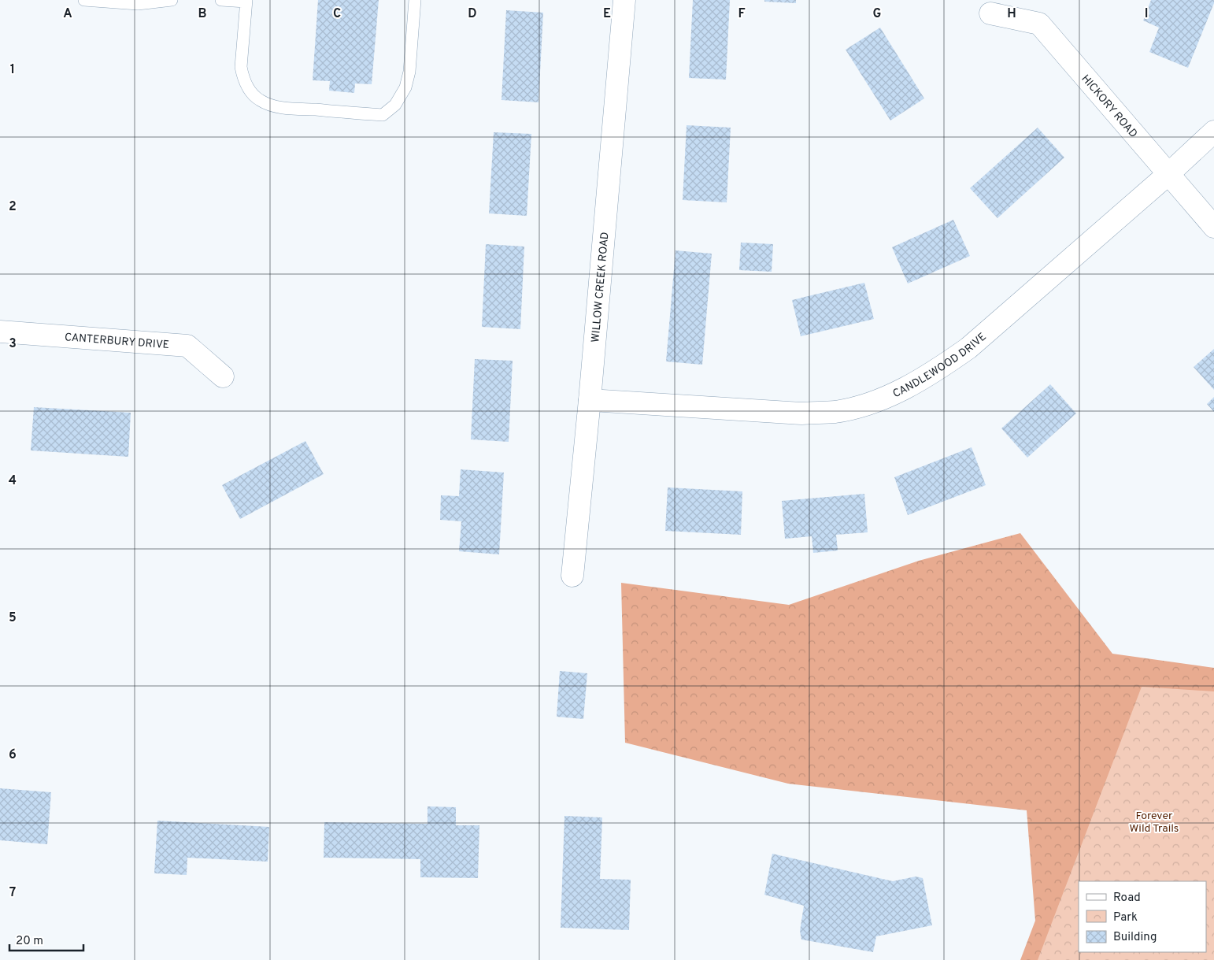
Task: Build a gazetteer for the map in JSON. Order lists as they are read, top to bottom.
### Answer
{
  "streets": {
    "street": [
      "HICKORY ROAD",
      "WILLOW CREEK ROAD",
      "CANTERBURY DRIVE",
      "CANDLEWOOD DRIVE"
    ]
  },
  "crossings": [
    ["HICKORY ROAD", "CANDLEWOOD DRIVE"],
    ["WILLOW CREEK ROAD", "CANDLEWOOD DRIVE"]
  ],
  "parks": ["Forever Wild Trails"],
  "legend": ["Road", "Park", "Building"],
  "scale_bar": "20 m",
  "grid": {
    "columns": [
      "A",
      "B",
      "C",
      "D",
      "E",
      "F",
      "G",
      "H",
      "I"
    ],
    "rows": [
      "1",
      "2",
      "3",
      "4",
      "5",
      "6",
      "7"
    ]
  }
}
